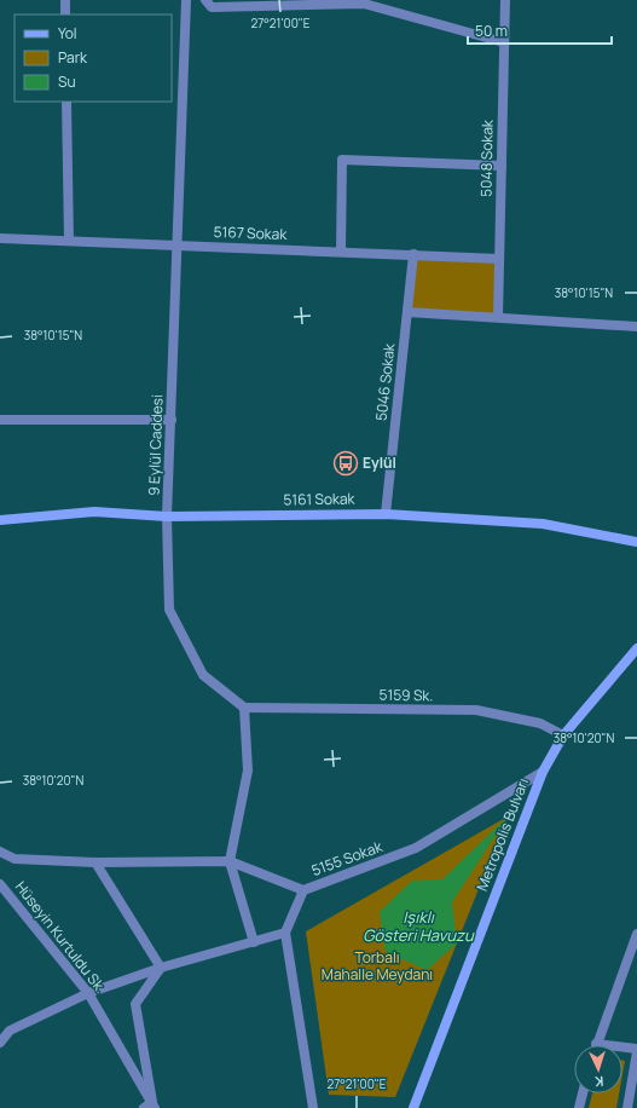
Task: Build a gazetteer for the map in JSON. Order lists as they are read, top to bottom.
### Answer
{
  "streets": {
    "main road": ["5161 Sokak", "Metropolis Bulvarı"],
    "street": [
      "5048 Sokak",
      "5167 Sokak",
      "5046 Sokak",
      "9 Eylül Caddesi",
      "5159 Sk.",
      "5155 Sokak",
      "Hüseyin Kurtuldu Sk."
    ]
  },
  "crossings": [
    ["5048 Sokak", "5167 Sokak"],
    ["5167 Sokak", "5046 Sokak"],
    ["5167 Sokak", "9 Eylül Caddesi"],
    ["5046 Sokak", "5161 Sokak"],
    ["9 Eylül Caddesi", "5161 Sokak"],
    ["9 Eylül Caddesi", "5159 Sk."],
    ["5159 Sk.", "Metropolis Bulvarı"],
    ["Metropolis Bulvarı", "5155 Sokak"]
  ],
  "water": ["Işıklı Gösteri Havuzu"],
  "parks": ["Torbalı Mahalle Meydanı"],
  "places": {
    "bus stop": ["Eylül"]
  },
  "legend": ["Yol", "Park", "Su"],
  "scale_bar": "50 m",
  "north": "bottom",
  "coordinates": ["27°21'00\"E", "38°10'15\"N", "38°10'20\"N"]
}
